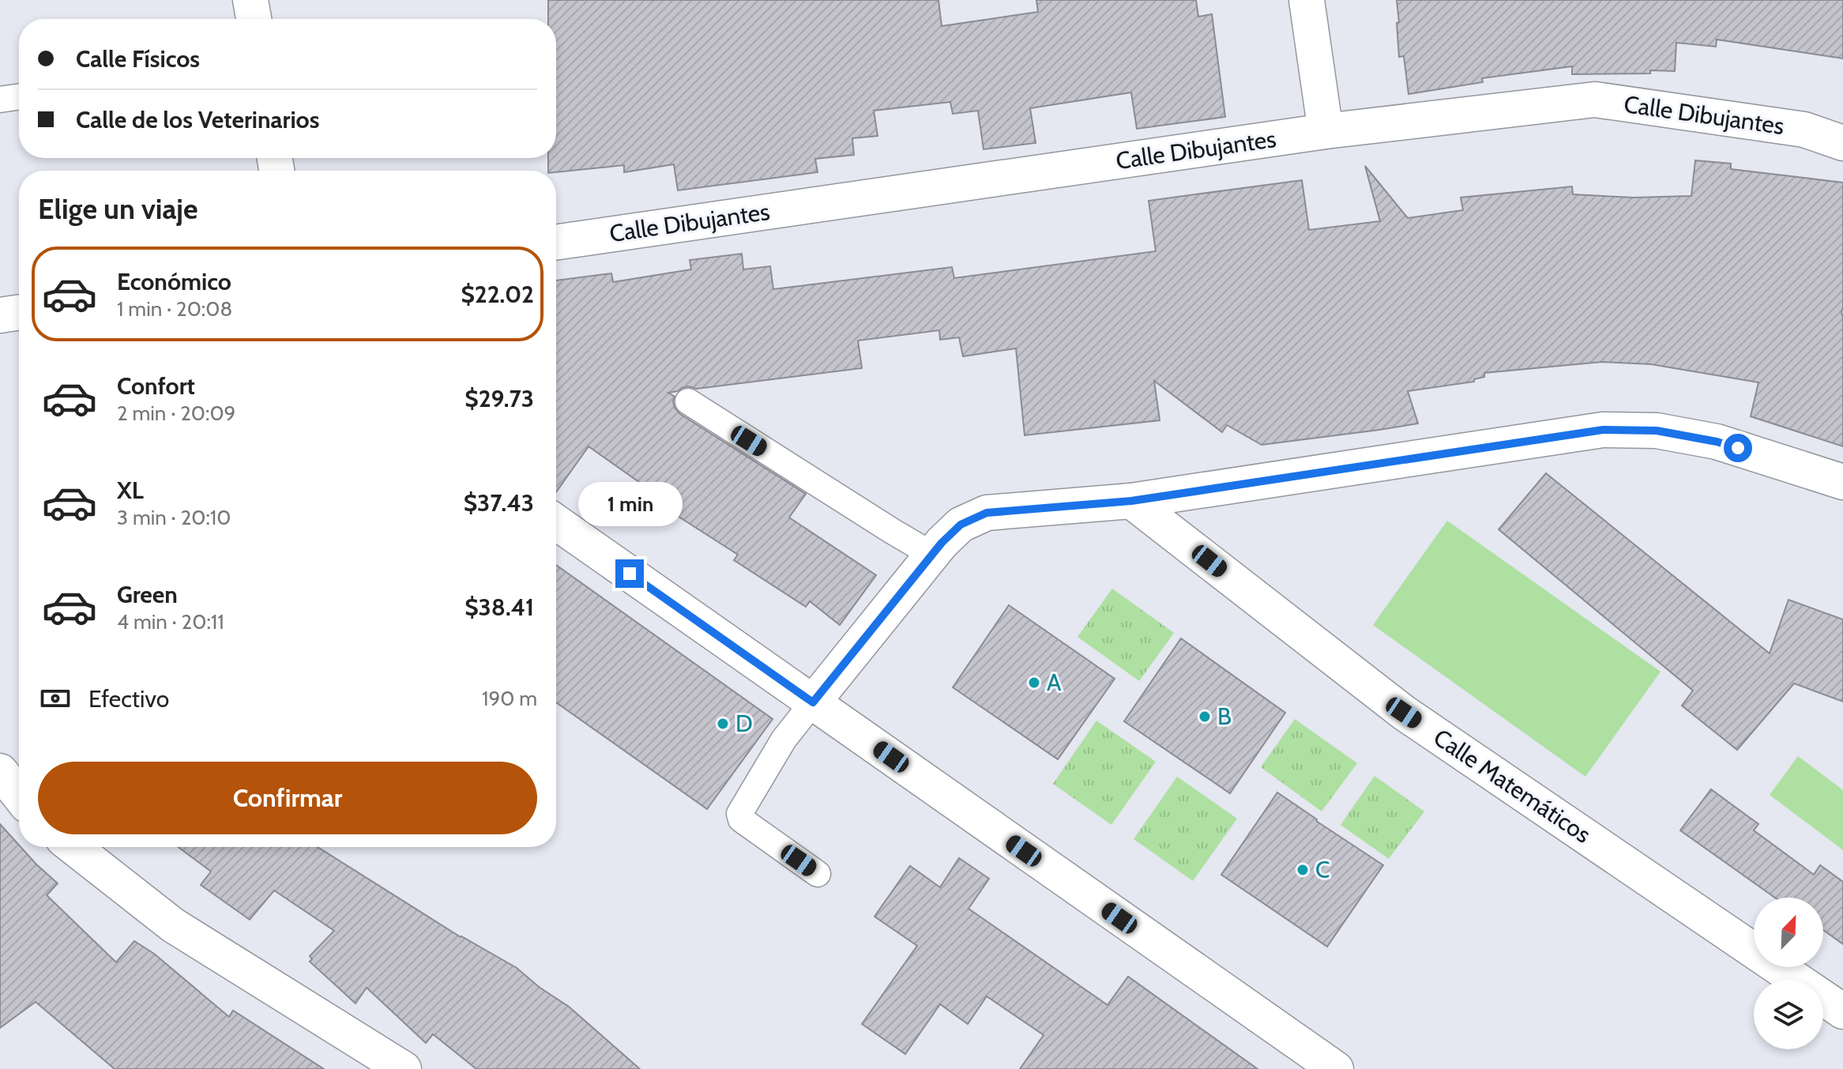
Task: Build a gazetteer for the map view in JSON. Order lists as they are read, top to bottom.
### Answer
{
  "streets": {
    "street": ["Calle Dibujantes", "Calle Matemáticos"]
  },
  "places": [
    "A",
    "B",
    "D",
    "C"
  ],
  "north": "top right",
  "page": {
    "banner": ["Calle Físicos", "Calle de los Veterinarios"],
    "heading": "Elige un viaje",
    "list": [
      {
        "name": "Económico",
        "note": "1 min · 20:08",
        "value": "$22.02"
      },
      {
        "name": "Confort",
        "note": "2 min · 20:09",
        "value": "$29.73"
      },
      {
        "name": "XL",
        "note": "3 min · 20:10",
        "value": "$37.43"
      },
      {
        "name": "Green",
        "note": "4 min · 20:11",
        "value": "$38.41"
      }
    ],
    "bubble": "1 min",
    "pay": ["Efectivo", "190 m"],
    "buttons": "Confirmar"
  }
}
